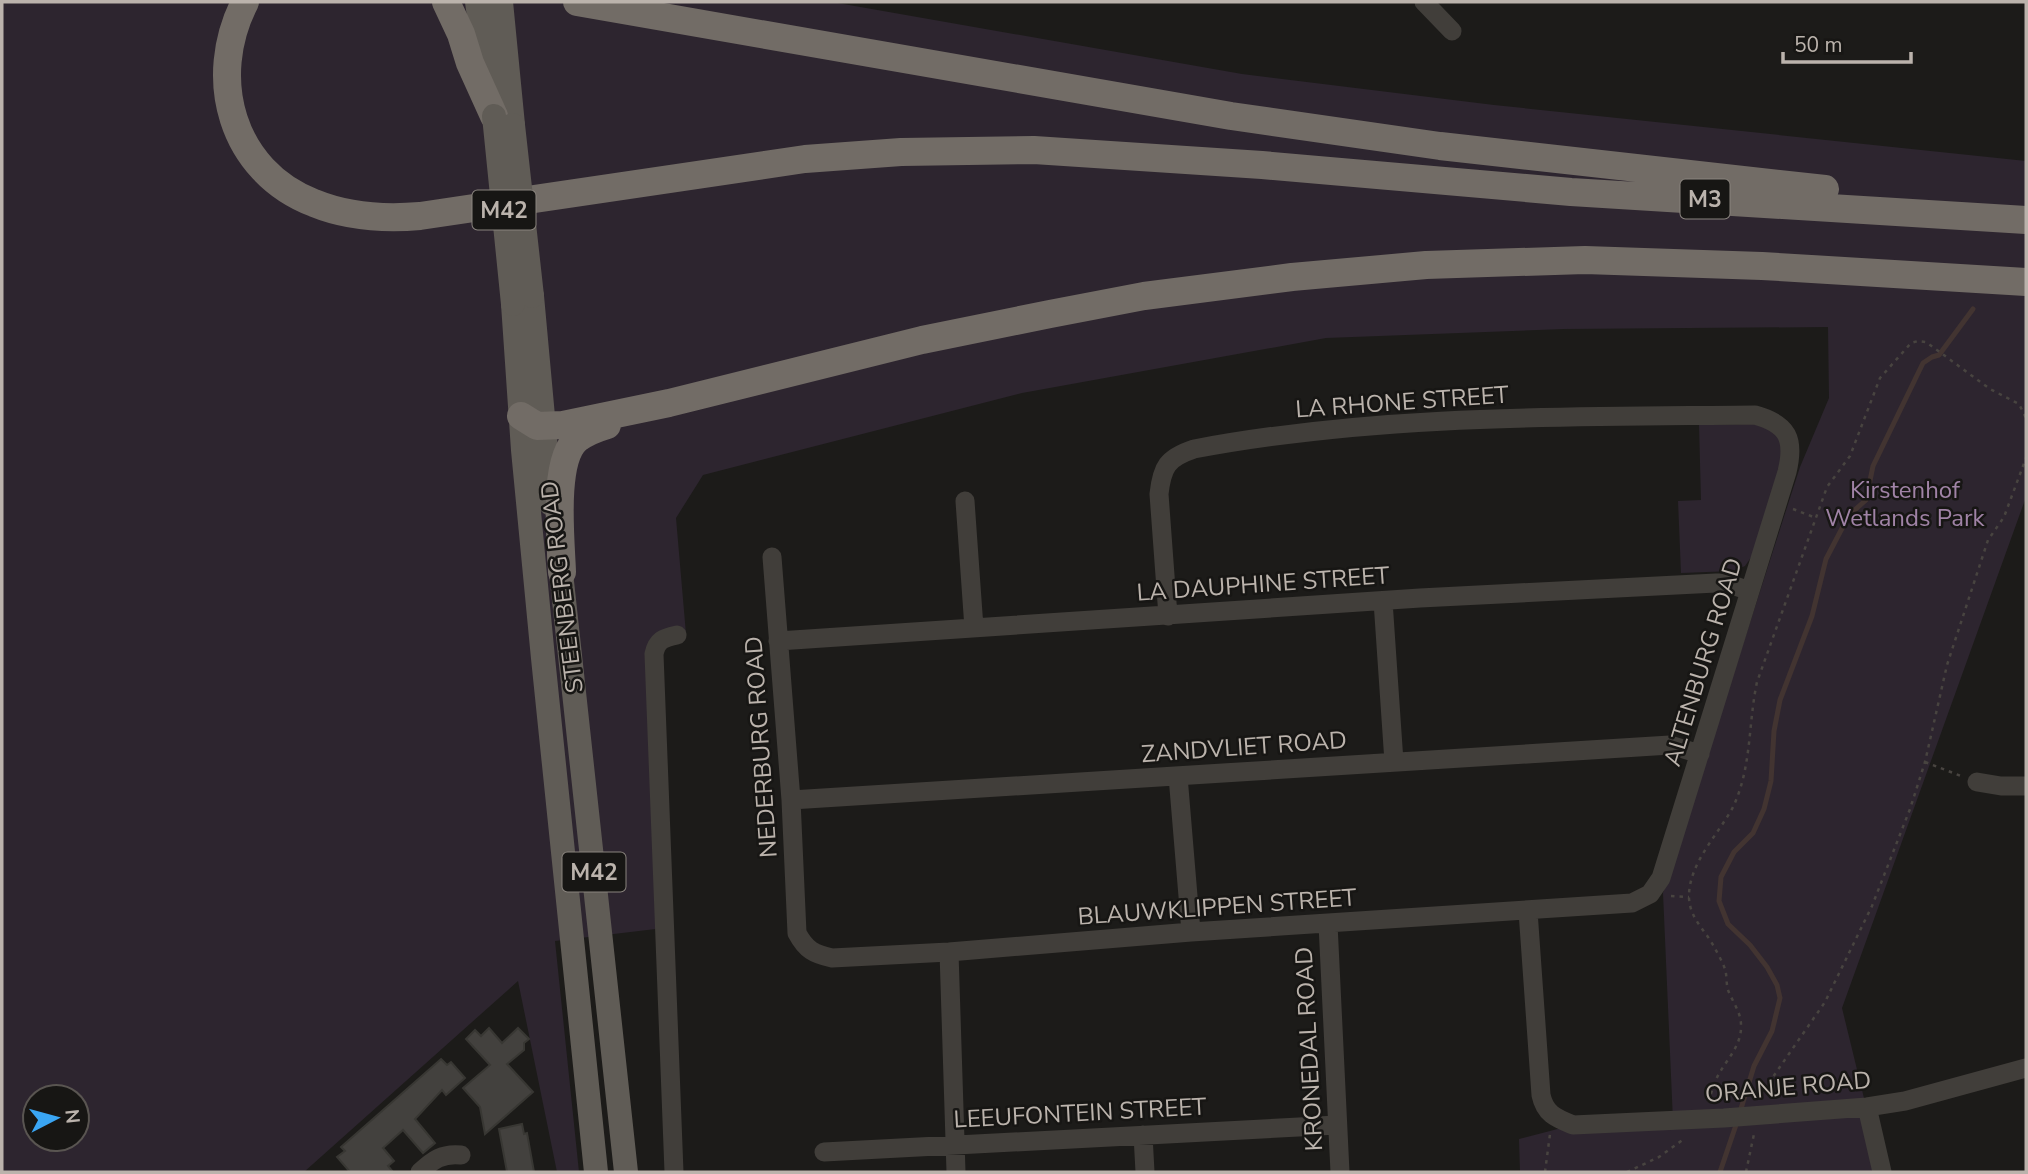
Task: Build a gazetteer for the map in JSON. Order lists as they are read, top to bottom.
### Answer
{
  "streets": {
    "highway": ["M3"],
    "main road": ["M42", "STEENBERG ROAD"],
    "street": [
      "LA RHONE STREET",
      "LA DAUPHINE STREET",
      "ALTENBURG ROAD",
      "NEDERBURG ROAD",
      "ZANDVLIET ROAD",
      "BLAUWKLIPPEN STREET",
      "KRONEDAL ROAD",
      "ORANJE ROAD",
      "LEEUFONTEIN STREET"
    ]
  },
  "crossings": [
    ["LA RHONE STREET", "LA DAUPHINE STREET"],
    ["LA RHONE STREET", "ALTENBURG ROAD"],
    ["LA DAUPHINE STREET", "ALTENBURG ROAD"],
    ["LA DAUPHINE STREET", "NEDERBURG ROAD"],
    ["ALTENBURG ROAD", "ZANDVLIET ROAD"],
    ["ALTENBURG ROAD", "BLAUWKLIPPEN STREET"],
    ["NEDERBURG ROAD", "ZANDVLIET ROAD"],
    ["NEDERBURG ROAD", "BLAUWKLIPPEN STREET"],
    ["BLAUWKLIPPEN STREET", "KRONEDAL ROAD"],
    ["KRONEDAL ROAD", "LEEUFONTEIN STREET"]
  ],
  "parks": ["Kirstenhof Wetlands Park"],
  "scale_bar": "50 m",
  "north": "right"
}
